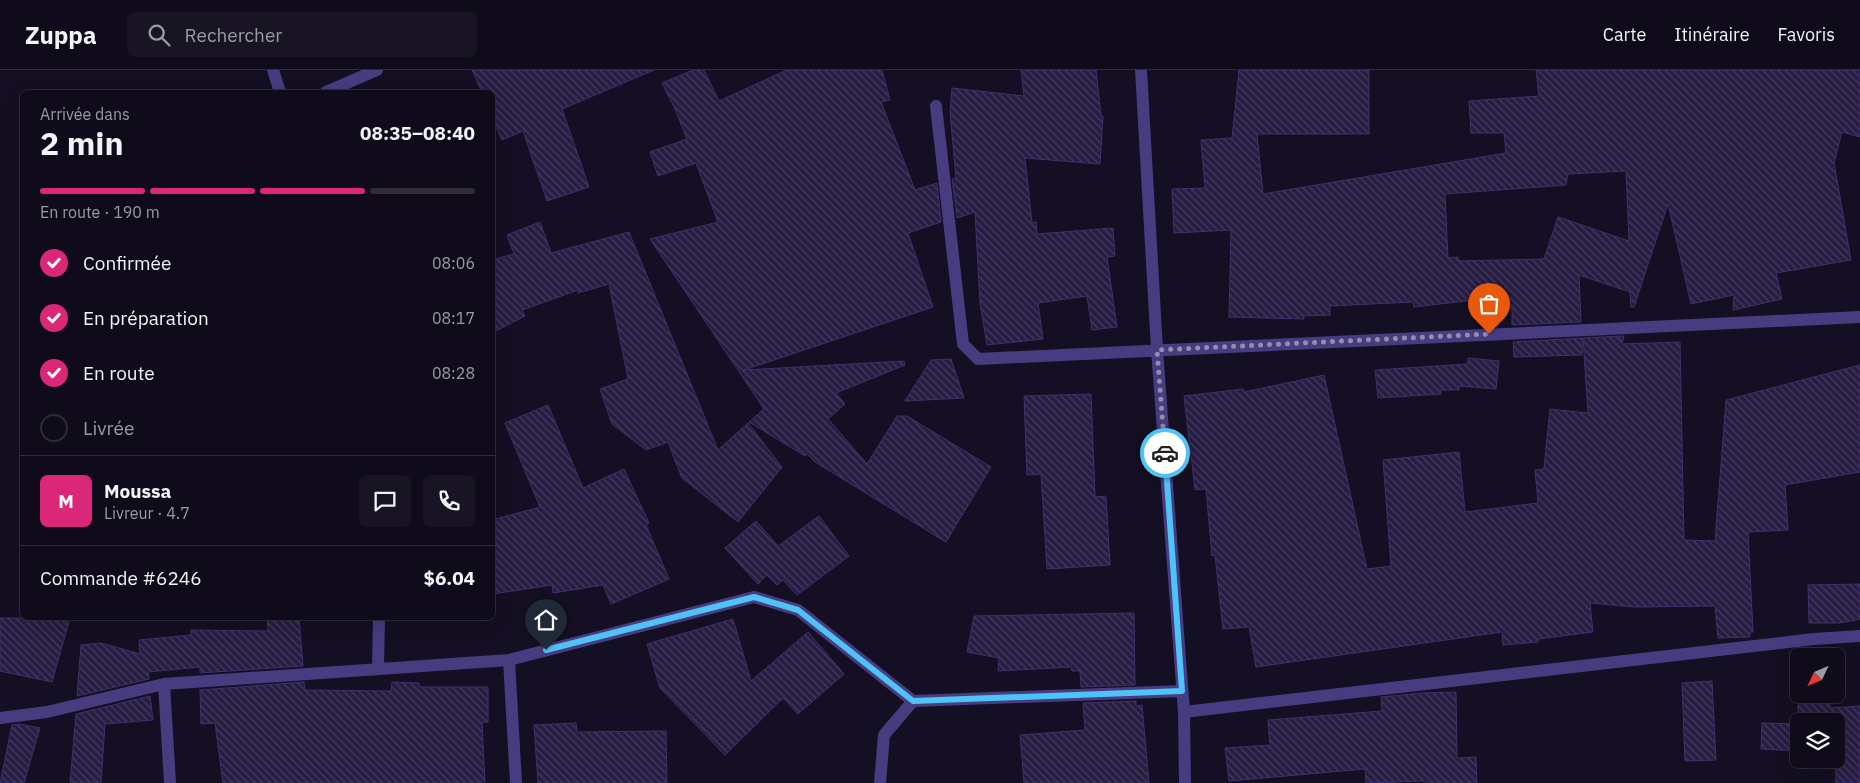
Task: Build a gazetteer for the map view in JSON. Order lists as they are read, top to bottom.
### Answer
{
  "north": "bottom left",
  "page": {
    "header": "Zuppa",
    "search": "Rechercher",
    "nav": ["Carte", "Itinéraire", "Favoris"],
    "heading": ["2 min", "Arrivée dans", "08:35–08:40"],
    "panel": [
      "Moussa",
      "Livreur · 4.7",
      "Commande #6246",
      "$6.04"
    ],
    "bar": "En route · 190 m",
    "list": [
      ["Confirmée", "08:06"],
      ["En préparation", "08:17"],
      ["En route", "08:28"],
      "Livrée"
    ],
    "round": "M"
  }
}
